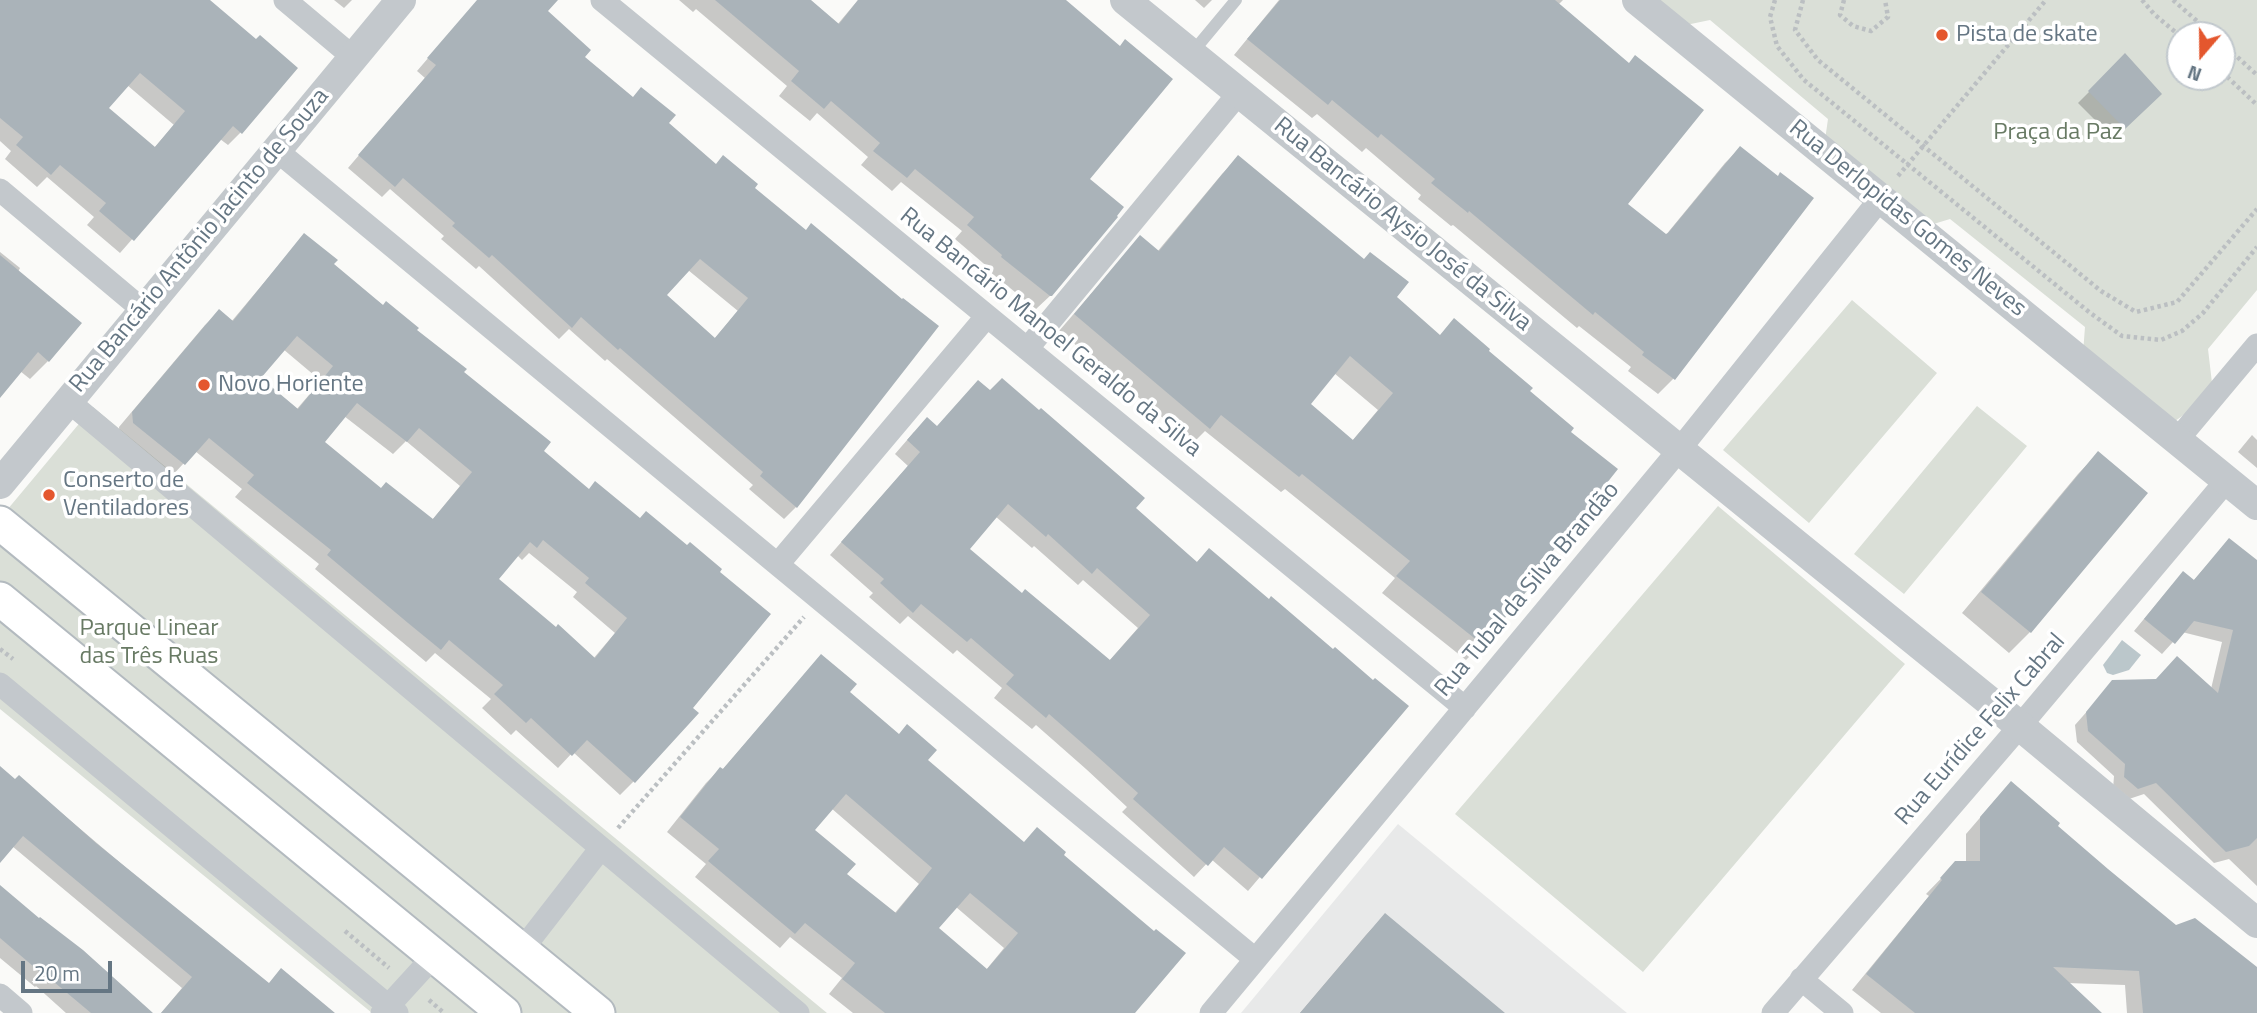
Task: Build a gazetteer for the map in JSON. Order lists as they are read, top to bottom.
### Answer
{
  "streets": {
    "street": [
      "Rua Derlopidas Gomes Neves",
      "Rua Bancário Aysio José da Silva",
      "Rua Bancário Antônio Jacinto de Souza",
      "Rua Bancário Manoel Geraldo da Silva",
      "Rua Tubal da Silva Brandão",
      "Rua Eurídice Felix Cabral"
    ]
  },
  "crossings": [
    ["Rua Derlopidas Gomes Neves", "Rua Tubal da Silva Brandão"],
    ["Rua Derlopidas Gomes Neves", "Rua Eurídice Felix Cabral"],
    ["Rua Bancário Aysio José da Silva", "Rua Tubal da Silva Brandão"],
    ["Rua Bancário Aysio José da Silva", "Rua Eurídice Felix Cabral"],
    ["Rua Bancário Manoel Geraldo da Silva", "Rua Tubal da Silva Brandão"]
  ],
  "parks": ["Praça da Paz", "Parque Linear das Três Ruas"],
  "places": ["Pista de skate", "Novo Horiente", "Conserto de Ventiladores"],
  "scale_bar": "20 m",
  "north": "bottom"
}
